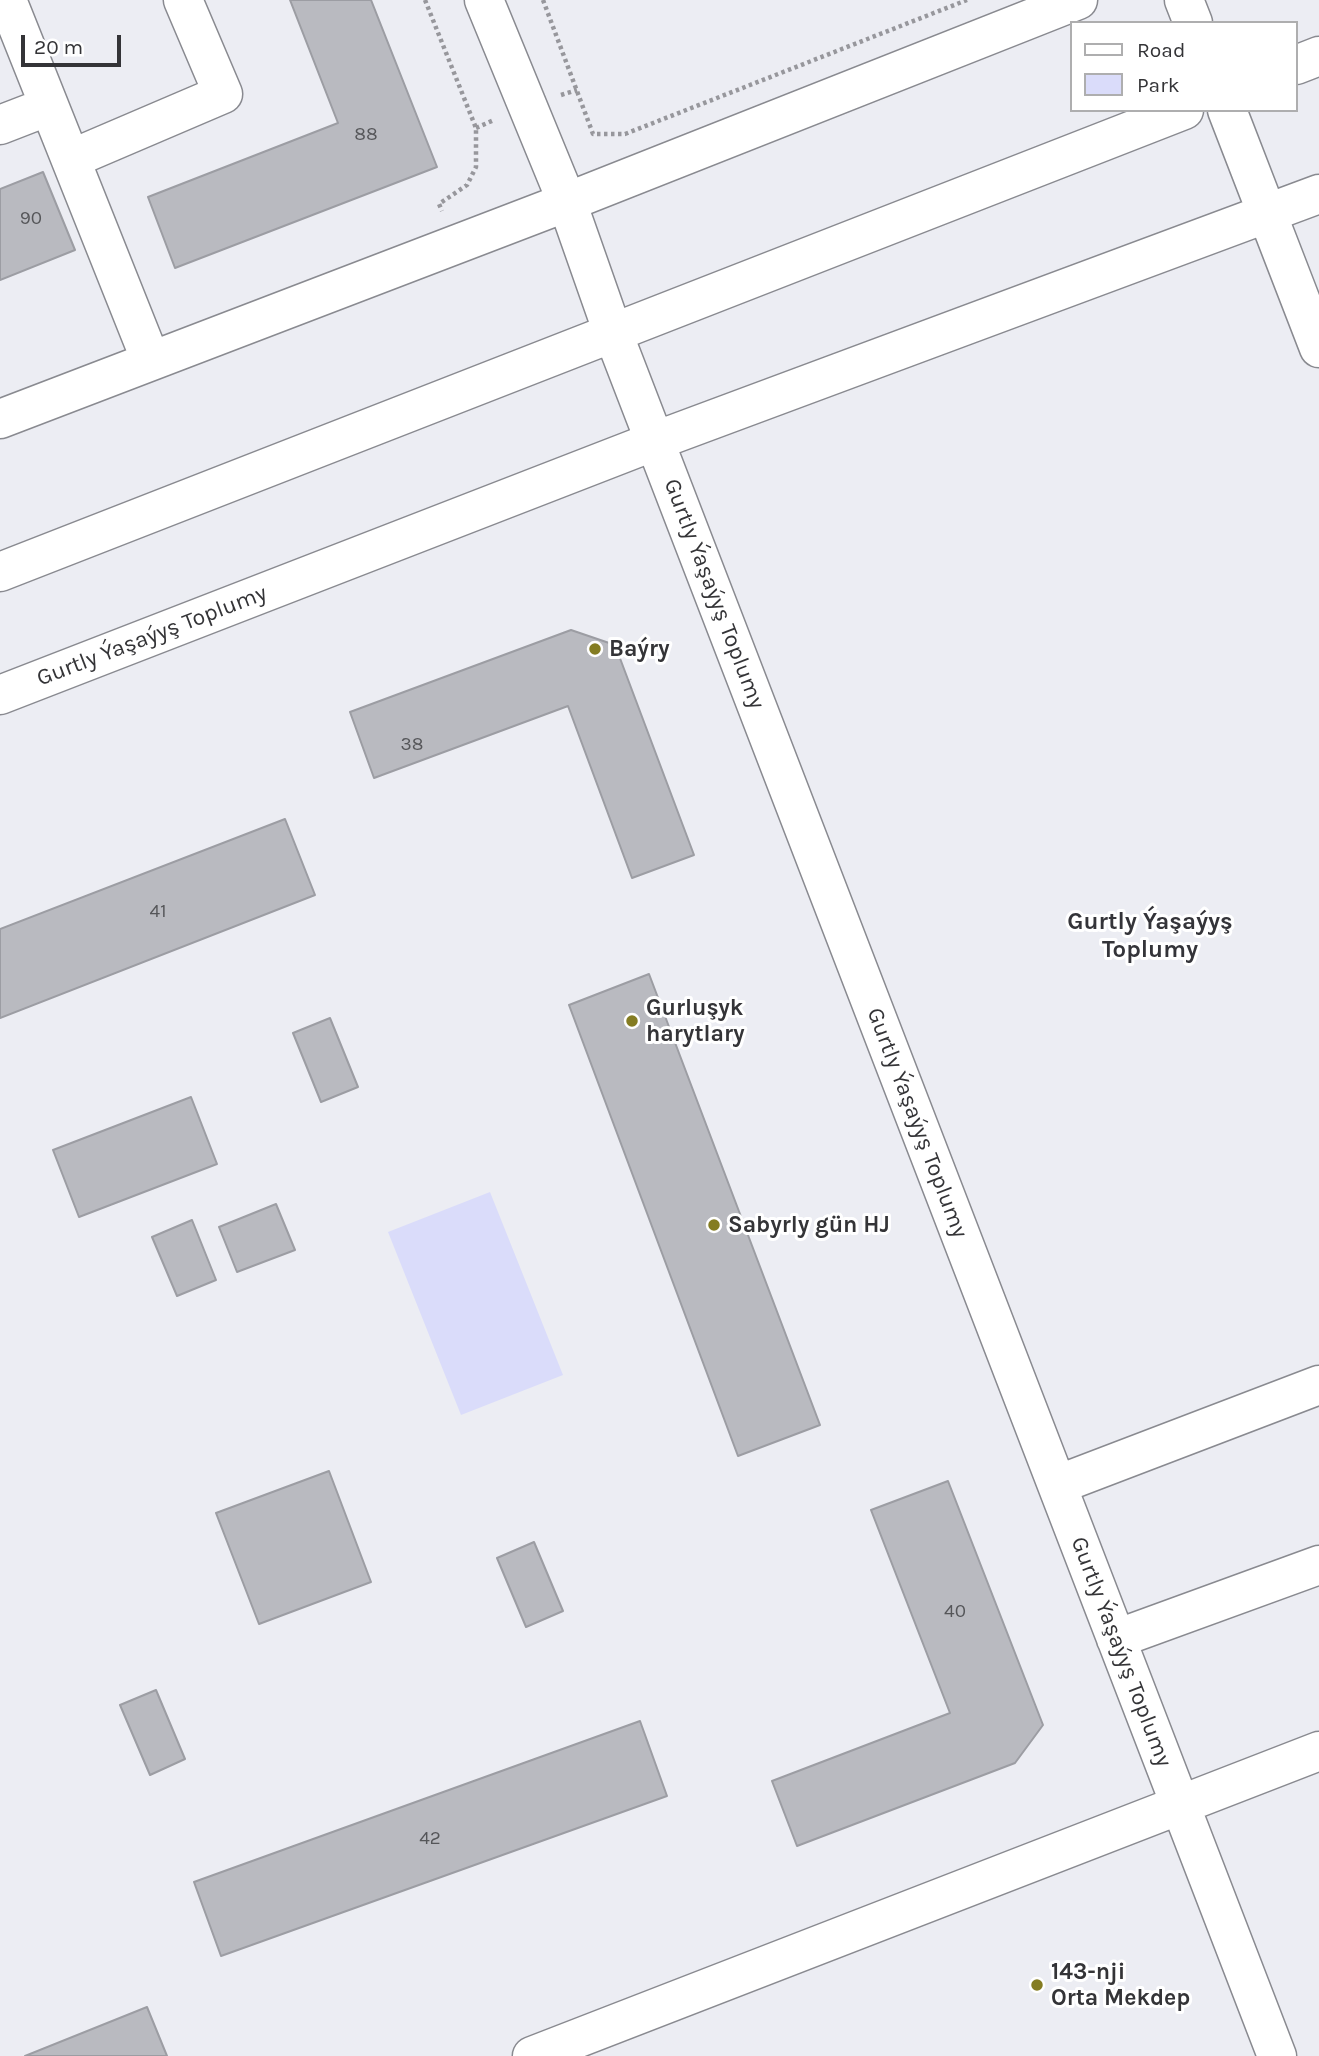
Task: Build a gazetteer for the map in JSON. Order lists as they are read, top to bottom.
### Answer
{
  "streets": {
    "street": ["Gurtly Ýaşaýyş Toplumy"]
  },
  "districts": ["Gurtly Ýaşaýyş Toplumy"],
  "places": [
    "Baýry",
    "Gurluşyk harytlary",
    "Sabyrly gün HJ",
    "143-nji Orta Mekdep"
  ],
  "house_numbers": [
    "88",
    "90",
    "38",
    "41",
    "40",
    "42"
  ],
  "legend": ["Road", "Park"],
  "scale_bar": "20 m"
}
